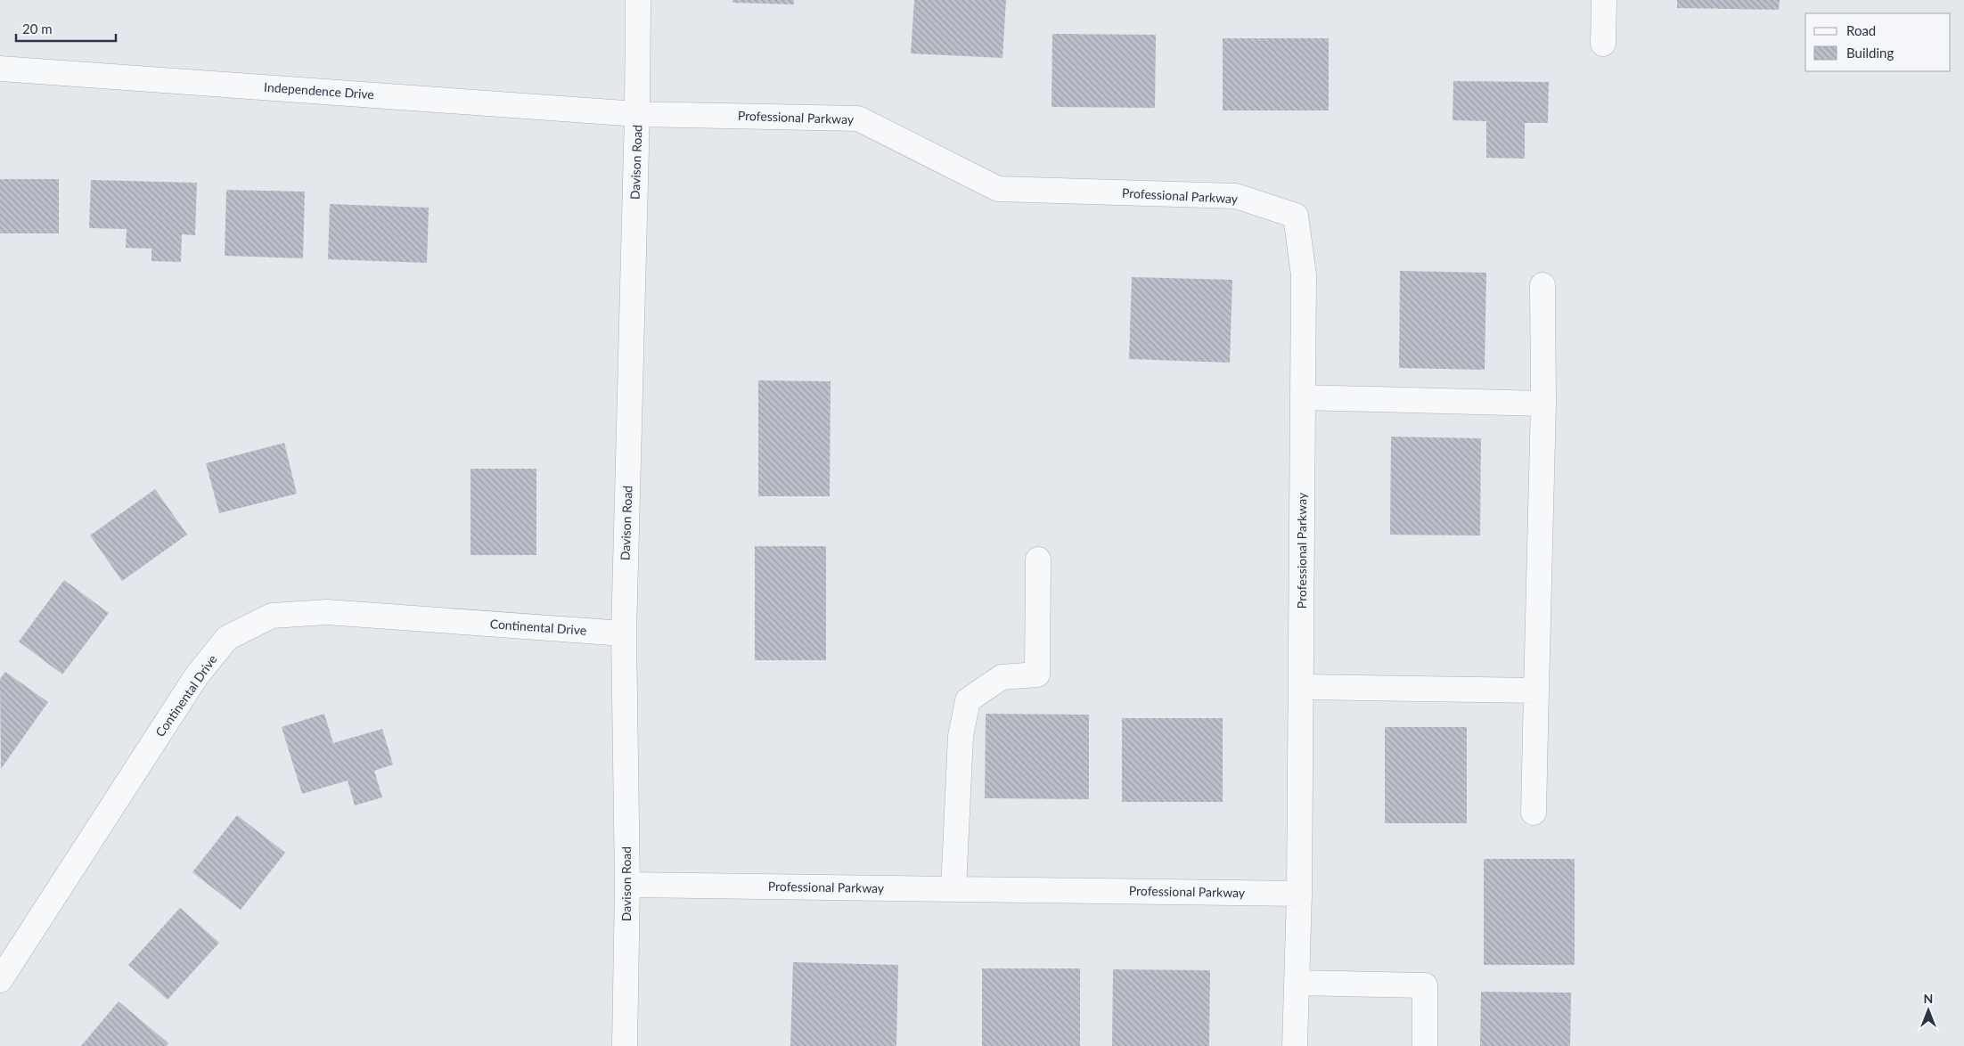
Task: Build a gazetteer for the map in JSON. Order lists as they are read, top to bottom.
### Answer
{
  "streets": {
    "street": [
      "Independence Drive",
      "Professional Parkway",
      "Davison Road",
      "Continental Drive"
    ]
  },
  "crossings": [
    ["Independence Drive", "Professional Parkway"],
    ["Independence Drive", "Davison Road"],
    ["Professional Parkway", "Davison Road"],
    ["Davison Road", "Continental Drive"]
  ],
  "legend": ["Road", "Building"],
  "scale_bar": "20 m",
  "north": "top"
}
